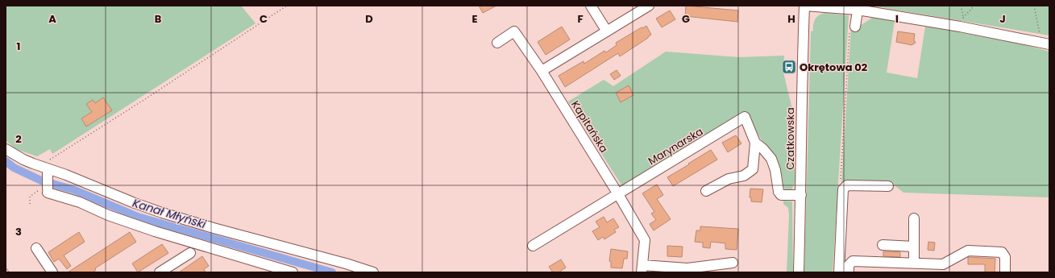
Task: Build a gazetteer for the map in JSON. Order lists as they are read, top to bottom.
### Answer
{
  "streets": {
    "street": ["Kapitańska", "Czatkowska", "Marynarska"]
  },
  "crossings": [
    ["Kapitańska", "Marynarska"]
  ],
  "water": ["Kanał Młyński"],
  "places": {
    "bus stop": ["Okrętowa 02"]
  },
  "grid": {
    "columns": [
      "A",
      "B",
      "C",
      "D",
      "E",
      "F",
      "G",
      "H",
      "I",
      "J"
    ],
    "rows": ["1", "2", "3"]
  }
}
